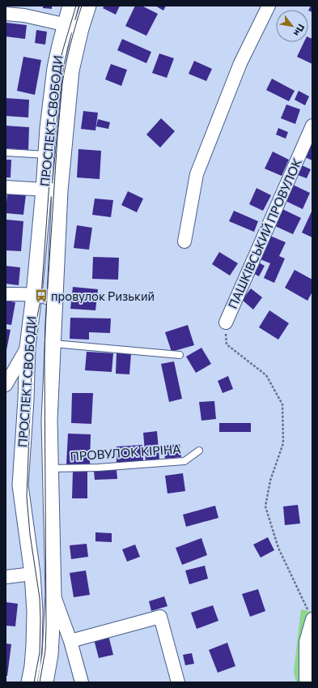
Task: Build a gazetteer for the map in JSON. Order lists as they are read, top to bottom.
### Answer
{
  "streets": {
    "street": ["ПРОСПЕКТ СВОБОДИ", "ПАШКІВСЬКИЙ ПРОВУЛОК"],
    "lane": ["ПРОВУЛОК КІРІНА"]
  },
  "crossings": [
    ["ПРОСПЕКТ СВОБОДИ", "ПРОВУЛОК КІРІНА"]
  ],
  "places": {
    "bus stop": ["провулок Ризький"]
  },
  "north": "bottom right"
}
